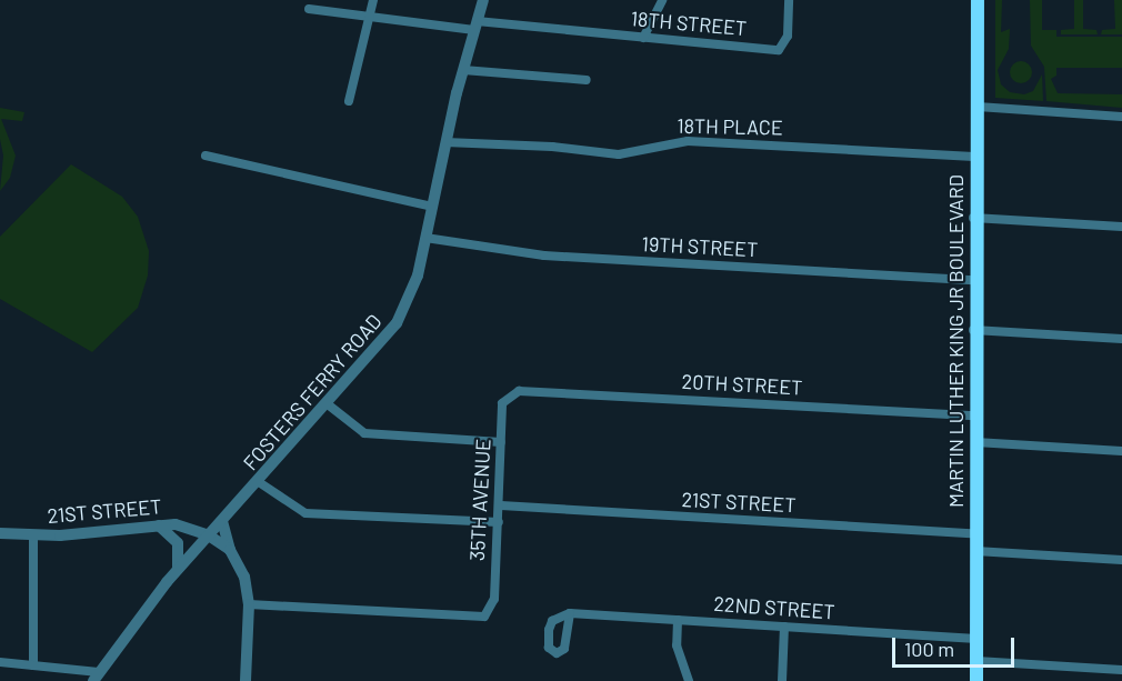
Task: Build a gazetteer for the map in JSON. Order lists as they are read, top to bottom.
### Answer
{
  "streets": {
    "main road": ["MARTIN LUTHER KING JR BOULEVARD"],
    "street": [
      "18TH STREET",
      "18TH PLACE",
      "19TH STREET",
      "20TH STREET",
      "FOSTERS FERRY ROAD",
      "35TH AVENUE",
      "21ST STREET",
      "22ND STREET"
    ]
  },
  "crossings": [
    ["18TH STREET", "FOSTERS FERRY ROAD"],
    ["18TH PLACE", "MARTIN LUTHER KING JR BOULEVARD"],
    ["18TH PLACE", "FOSTERS FERRY ROAD"],
    ["19TH STREET", "MARTIN LUTHER KING JR BOULEVARD"],
    ["19TH STREET", "FOSTERS FERRY ROAD"],
    ["MARTIN LUTHER KING JR BOULEVARD", "20TH STREET"],
    ["MARTIN LUTHER KING JR BOULEVARD", "21ST STREET"],
    ["MARTIN LUTHER KING JR BOULEVARD", "22ND STREET"],
    ["20TH STREET", "35TH AVENUE"],
    ["FOSTERS FERRY ROAD", "21ST STREET"],
    ["35TH AVENUE", "21ST STREET"]
  ],
  "scale_bar": "100 m"
}
